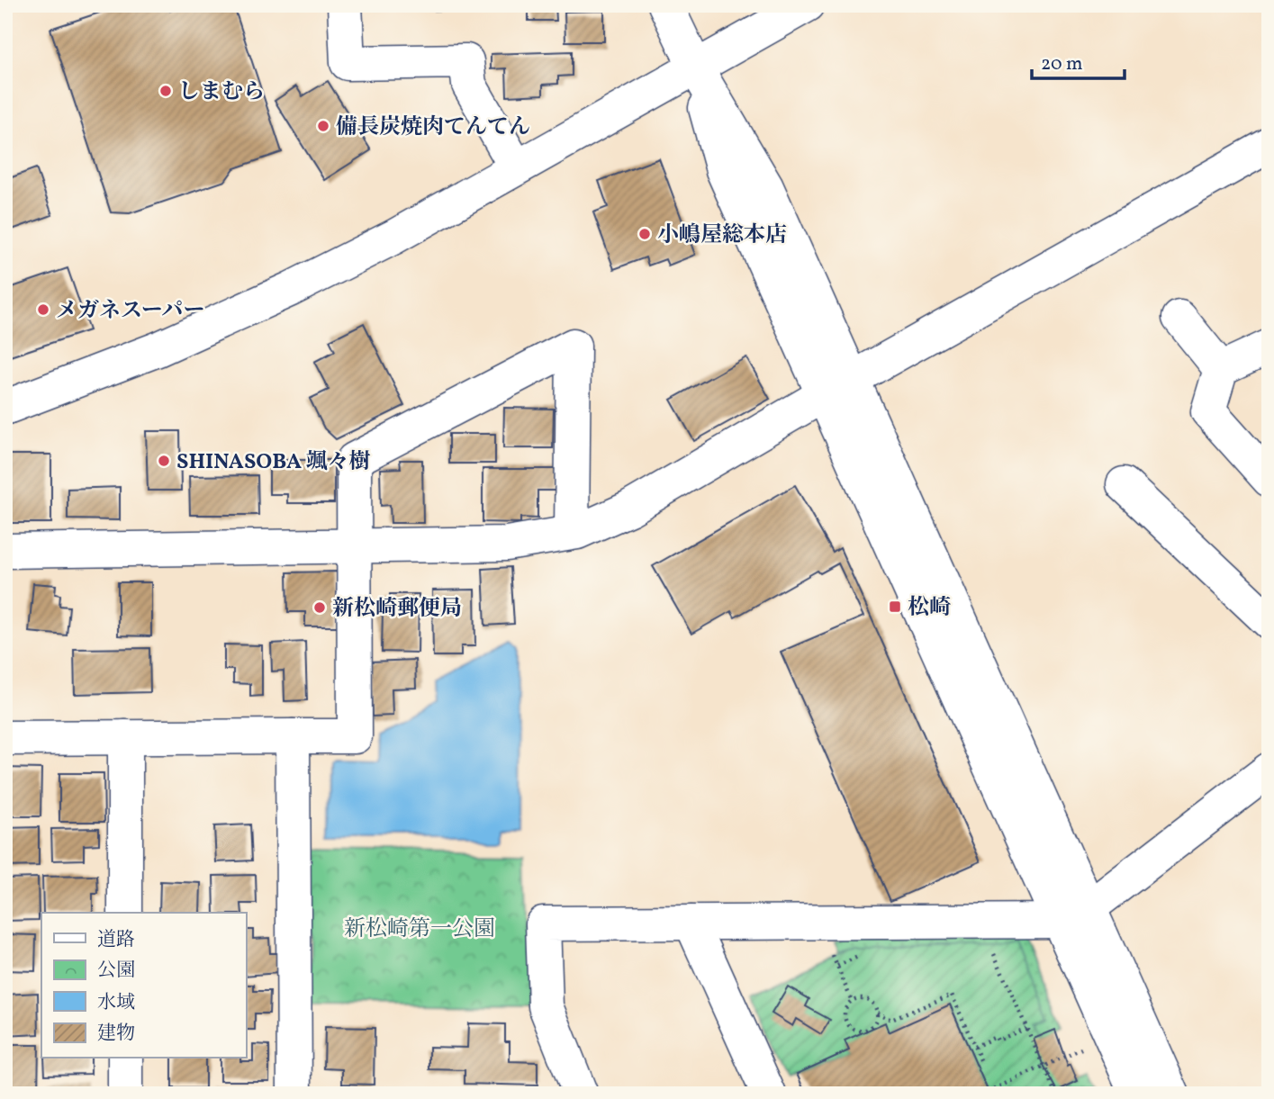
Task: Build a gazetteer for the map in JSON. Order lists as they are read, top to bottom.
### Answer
{
  "parks": ["新松崎第一公園"],
  "places": {
    "other": [
      "しまむら",
      "備長炭焼肉てんてん",
      "小嶋屋総本店",
      "メガネスーパー",
      "SHINASOBA 颯々樹",
      "新松崎郵便局"
    ],
    "transit": ["松崎"]
  },
  "legend": [
    "道路",
    "公園",
    "水域",
    "建物"
  ],
  "scale_bar": "20 m"
}
